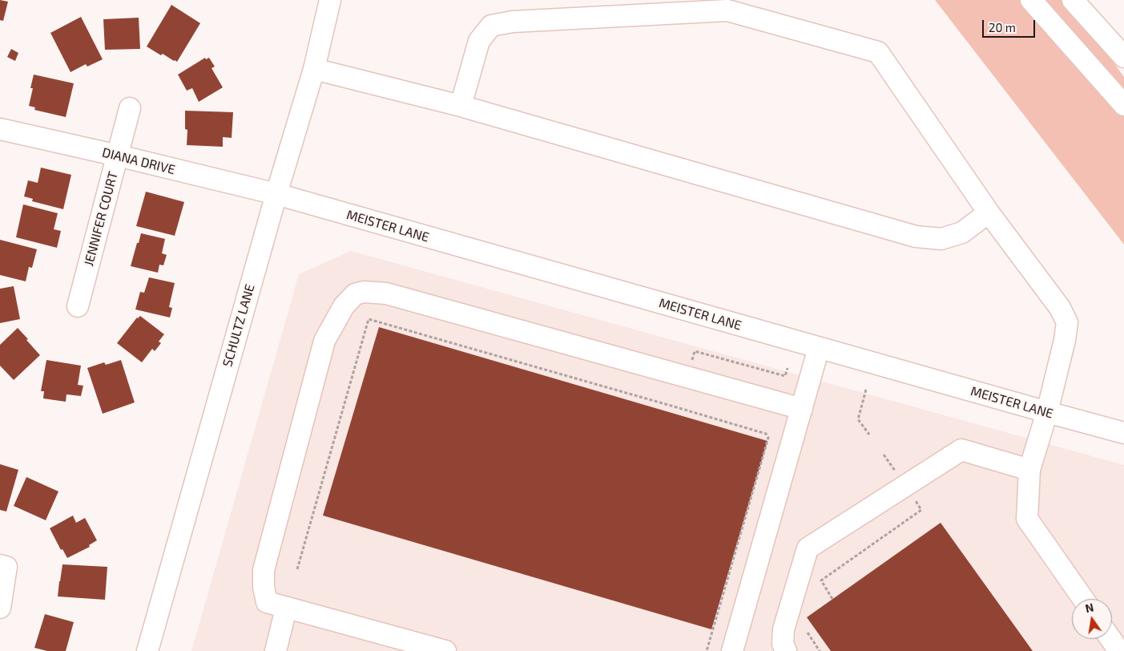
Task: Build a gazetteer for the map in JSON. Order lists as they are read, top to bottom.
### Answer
{
  "streets": {
    "street": [
      "DIANA DRIVE",
      "JENNIFER COURT",
      "MEISTER LANE",
      "SCHULTZ LANE"
    ]
  },
  "crossings": [
    ["DIANA DRIVE", "JENNIFER COURT"],
    ["DIANA DRIVE", "MEISTER LANE"],
    ["DIANA DRIVE", "SCHULTZ LANE"],
    ["MEISTER LANE", "SCHULTZ LANE"]
  ],
  "scale_bar": "20 m",
  "north": "top"
}
